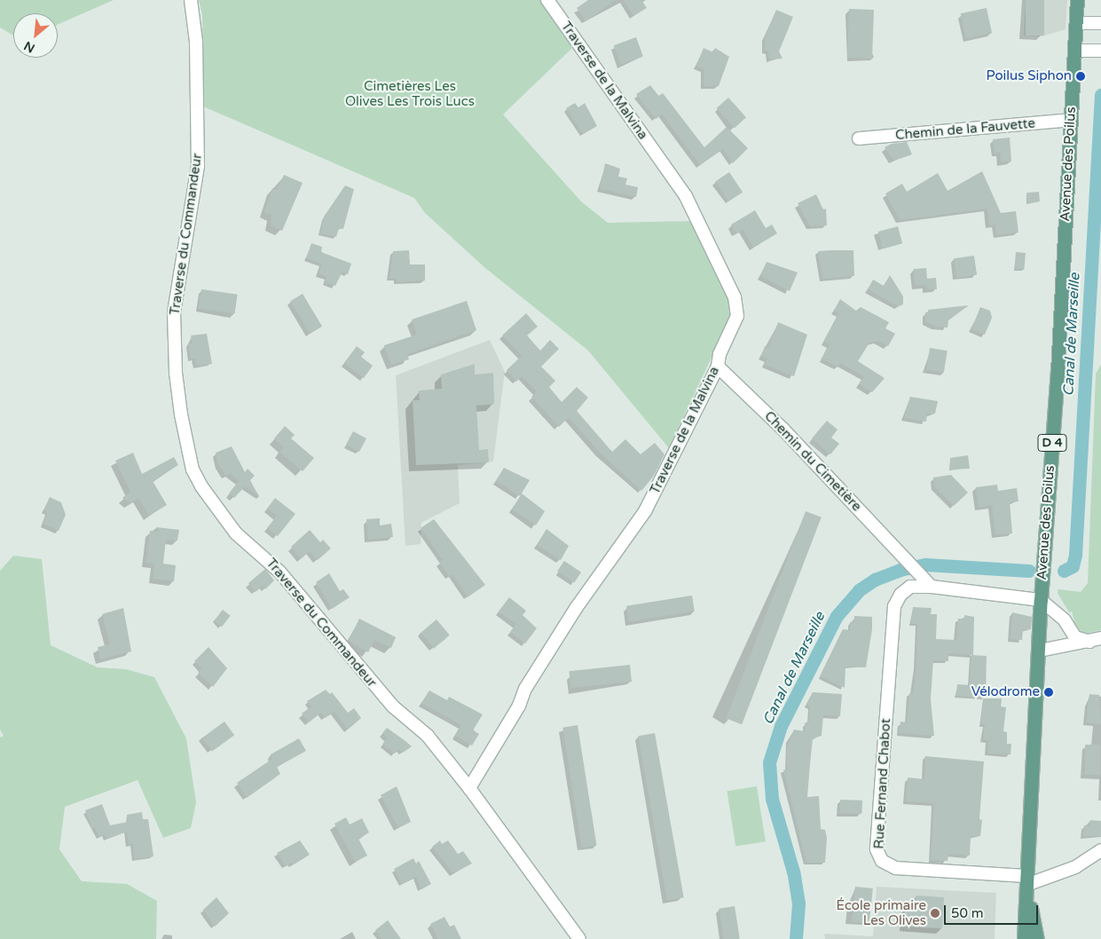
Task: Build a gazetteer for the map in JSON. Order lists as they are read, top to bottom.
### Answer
{
  "streets": {
    "main road": ["Avenue des Poilus", "D 4"],
    "street": [
      "Traverse de la Malvina",
      "Chemin de la Fauvette",
      "Traverse du Commandeur",
      "Chemin du Cimetière",
      "Rue Fernand Chabot"
    ]
  },
  "crossings": [
    ["Traverse de la Malvina", "Traverse du Commandeur"],
    ["Traverse de la Malvina", "Chemin du Cimetière"],
    ["Chemin de la Fauvette", "Avenue des Poilus"],
    ["Avenue des Poilus", "D 4"],
    ["Avenue des Poilus", "Rue Fernand Chabot"],
    ["D 4", "Rue Fernand Chabot"],
    ["Chemin du Cimetière", "Rue Fernand Chabot"]
  ],
  "water": ["Canal de Marseille"],
  "parks": ["Cimetières Les Olives Les Trois Lucs"],
  "places": ["Poilus Siphon", "Vélodrome", "École primaire Les Olives"],
  "scale_bar": "50 m",
  "north": "bottom left"
}
